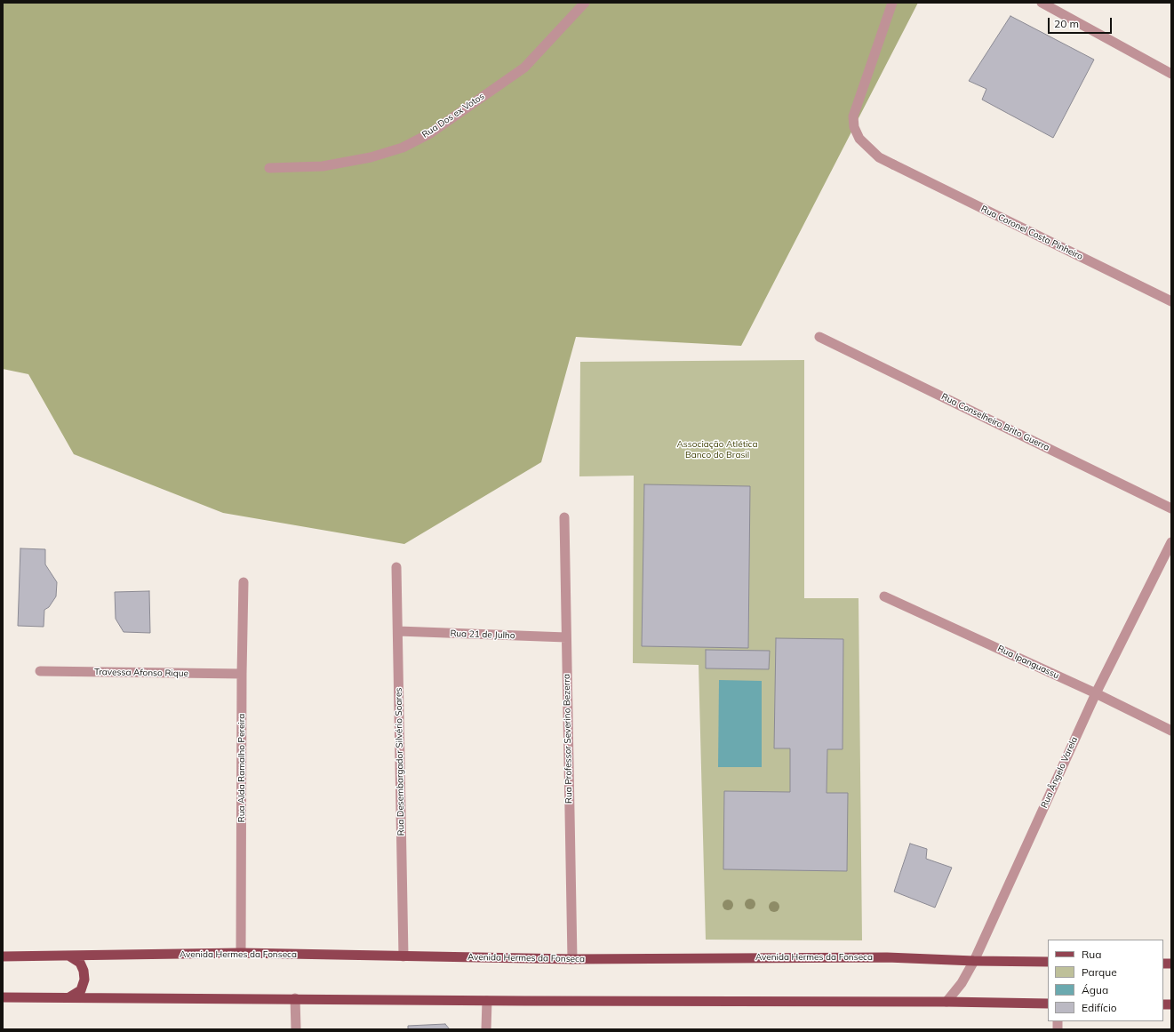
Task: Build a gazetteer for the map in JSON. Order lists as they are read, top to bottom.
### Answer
{
  "streets": {
    "main road": ["Avenida Hermes da Fonseca"],
    "street": [
      "Rua Dos ex Votos",
      "Rua Coronel Costa Pinheiro",
      "Rua Conselheiro Brito Guerra",
      "Rua 21 de Julho",
      "Rua Ipanguassu",
      "Travessa Afonso Rique",
      "Rua Professor Severino Bezerra",
      "Rua Desembargador Silvério Soares",
      "Rua Alda Ramalho Pereira",
      "Rua Ângelo Varela"
    ]
  },
  "crossings": [
    ["Rua 21 de Julho", "Rua Professor Severino Bezerra"],
    ["Rua 21 de Julho", "Rua Desembargador Silvério Soares"],
    ["Rua Ipanguassu", "Rua Ângelo Varela"],
    ["Travessa Afonso Rique", "Rua Alda Ramalho Pereira"],
    ["Rua Professor Severino Bezerra", "Avenida Hermes da Fonseca"],
    ["Rua Desembargador Silvério Soares", "Avenida Hermes da Fonseca"],
    ["Rua Alda Ramalho Pereira", "Avenida Hermes da Fonseca"],
    ["Rua Ângelo Varela", "Avenida Hermes da Fonseca"]
  ],
  "parks": ["Associação Atlética Banco do Brasil"],
  "legend": [
    "Rua",
    "Parque",
    "Água",
    "Edifício"
  ],
  "scale_bar": "20 m"
}
